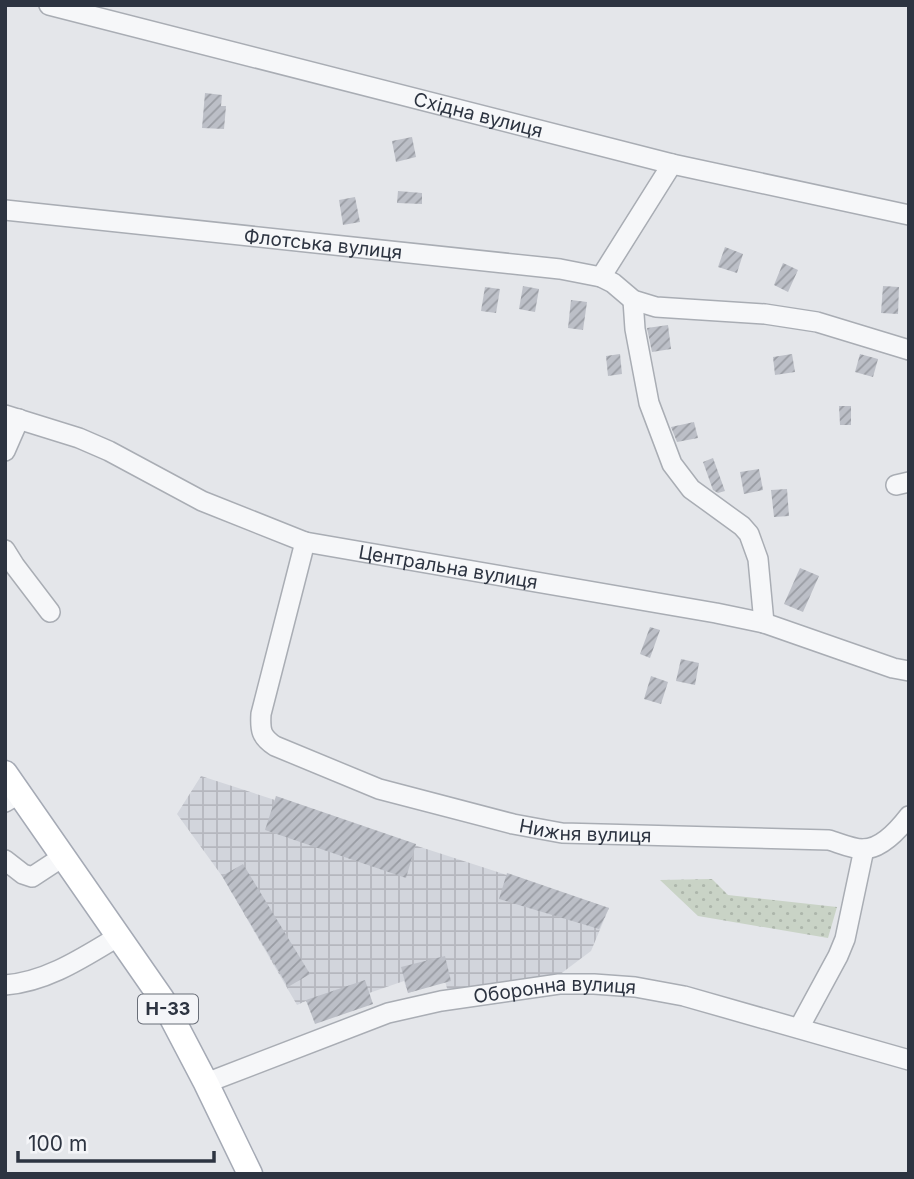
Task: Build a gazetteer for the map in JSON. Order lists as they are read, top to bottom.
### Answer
{
  "streets": {
    "main road": ["Н-33"],
    "street": [
      "Східна вулиця",
      "Флотська вулиця",
      "Центральна вулиця",
      "Нижня вулиця",
      "Оборонна вулиця"
    ]
  },
  "crossings": [
    ["Центральна вулиця", "Нижня вулиця"],
    ["Оборонна вулиця", "Н-33"]
  ],
  "scale_bar": "100 m"
}
